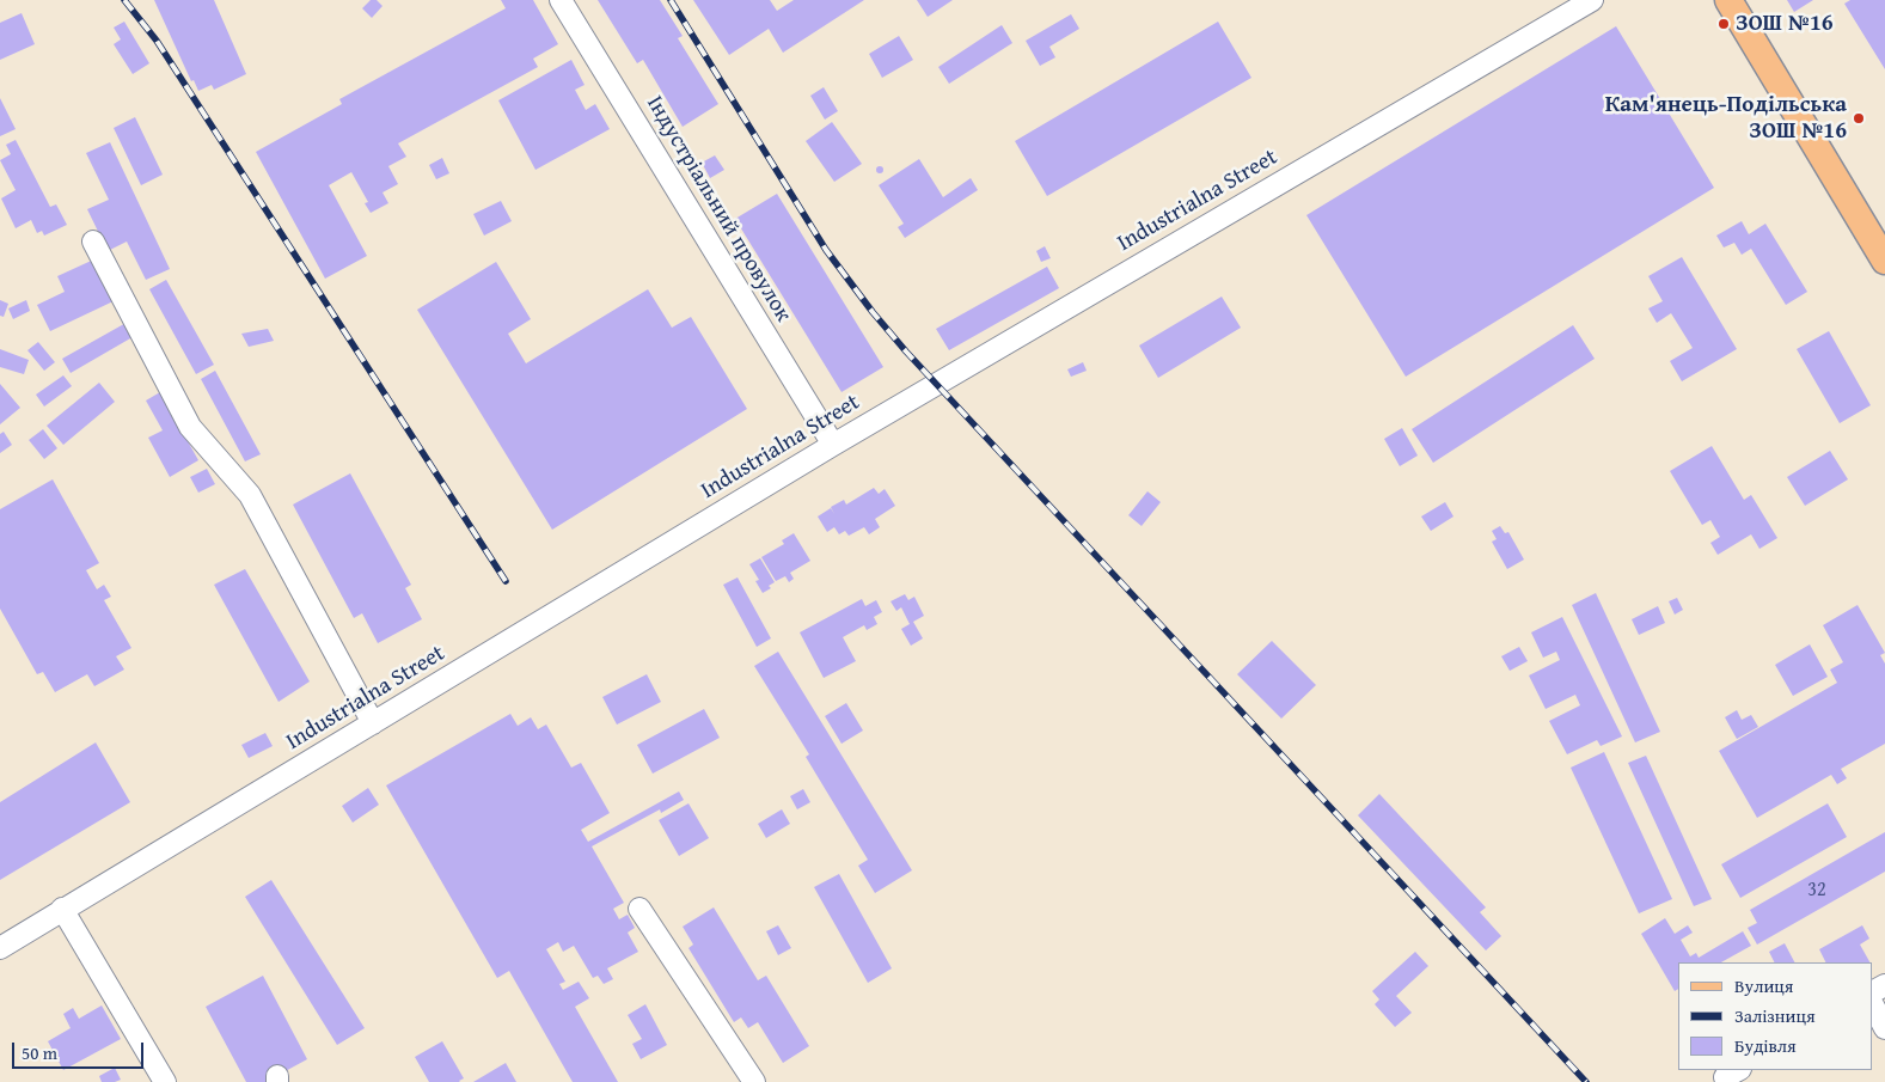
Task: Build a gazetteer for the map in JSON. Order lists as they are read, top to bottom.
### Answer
{
  "streets": {
    "street": ["Industrialna Street", "Індустріальний провулок"]
  },
  "crossings": [
    ["Industrialna Street", "Індустріальний провулок"]
  ],
  "places": ["ЗОШ №16", "Кам'янець-Подільська ЗОШ №16"],
  "house_numbers": ["32"],
  "legend": ["Вулиця", "Залізниця", "Будівля"],
  "scale_bar": "50 m"
}
